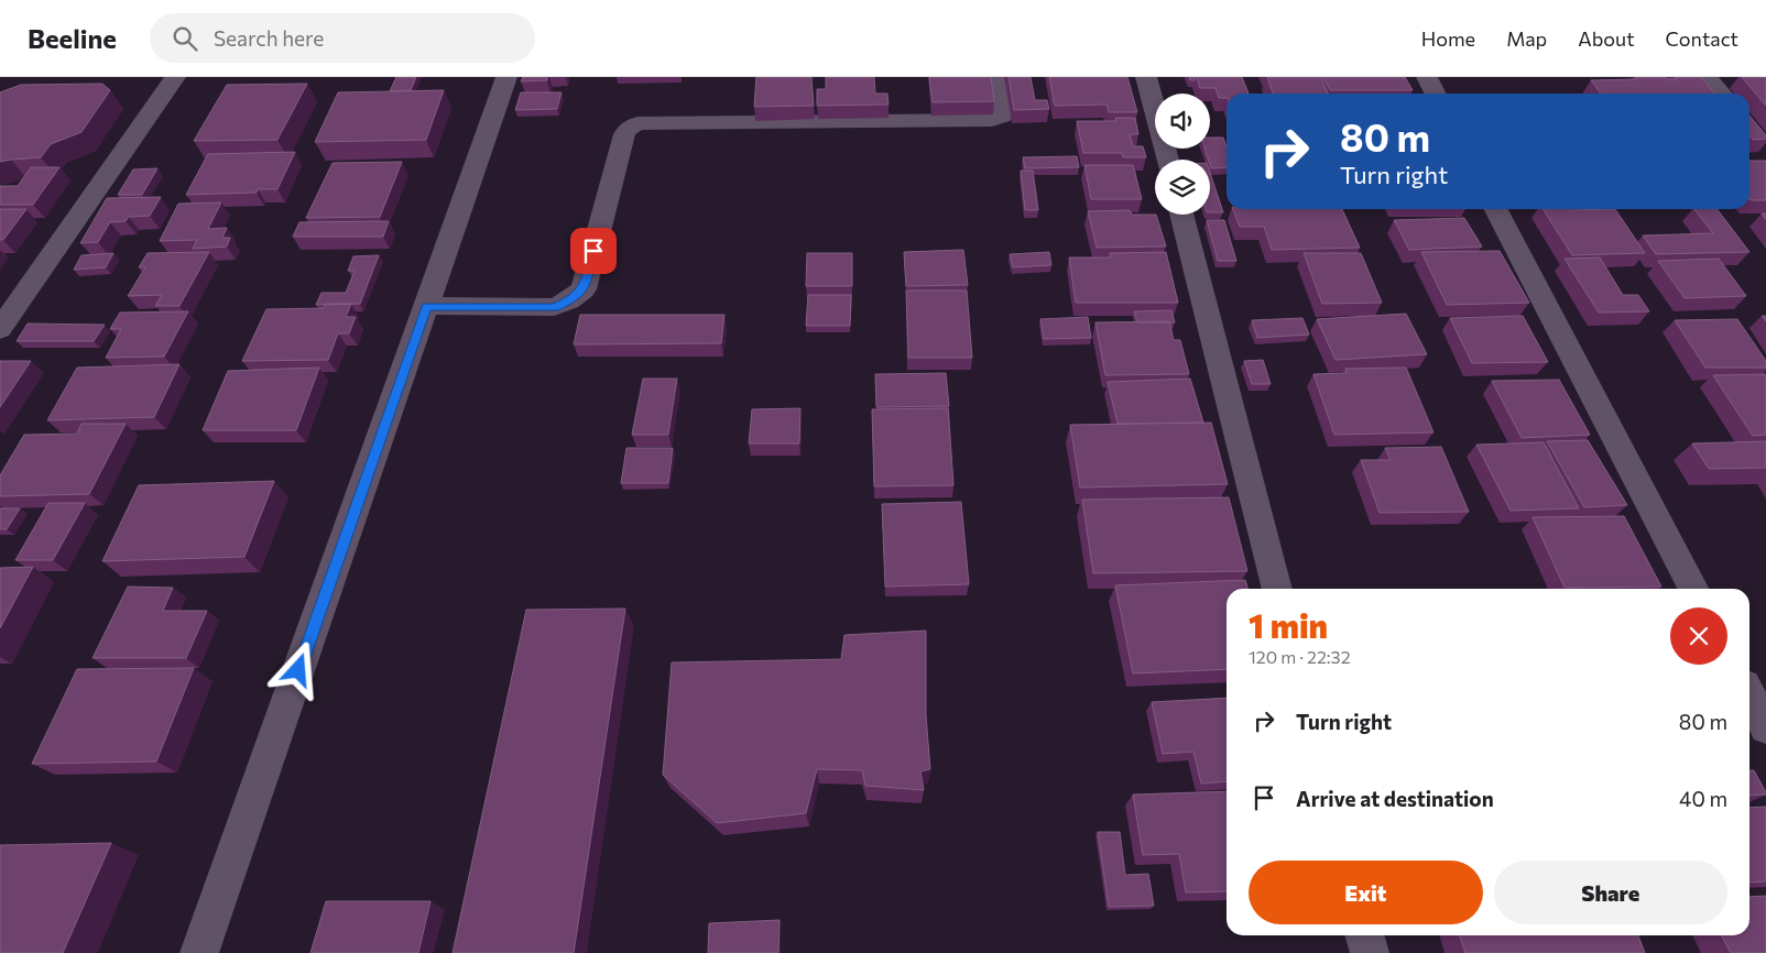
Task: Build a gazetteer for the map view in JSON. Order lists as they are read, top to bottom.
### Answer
{
  "page": {
    "header": "Beeline",
    "search": "Search here",
    "nav": [
      "Home",
      "Map",
      "About",
      "Contact"
    ],
    "turn": ["80 m", "Turn right"],
    "heading": ["1 min", "120 m · 22:32"],
    "list": [
      {
        "name": "Turn right",
        "value": "80 m"
      },
      {
        "name": "Arrive at destination",
        "value": "40 m"
      }
    ],
    "buttons": ["Exit", "Share"]
  }
}
